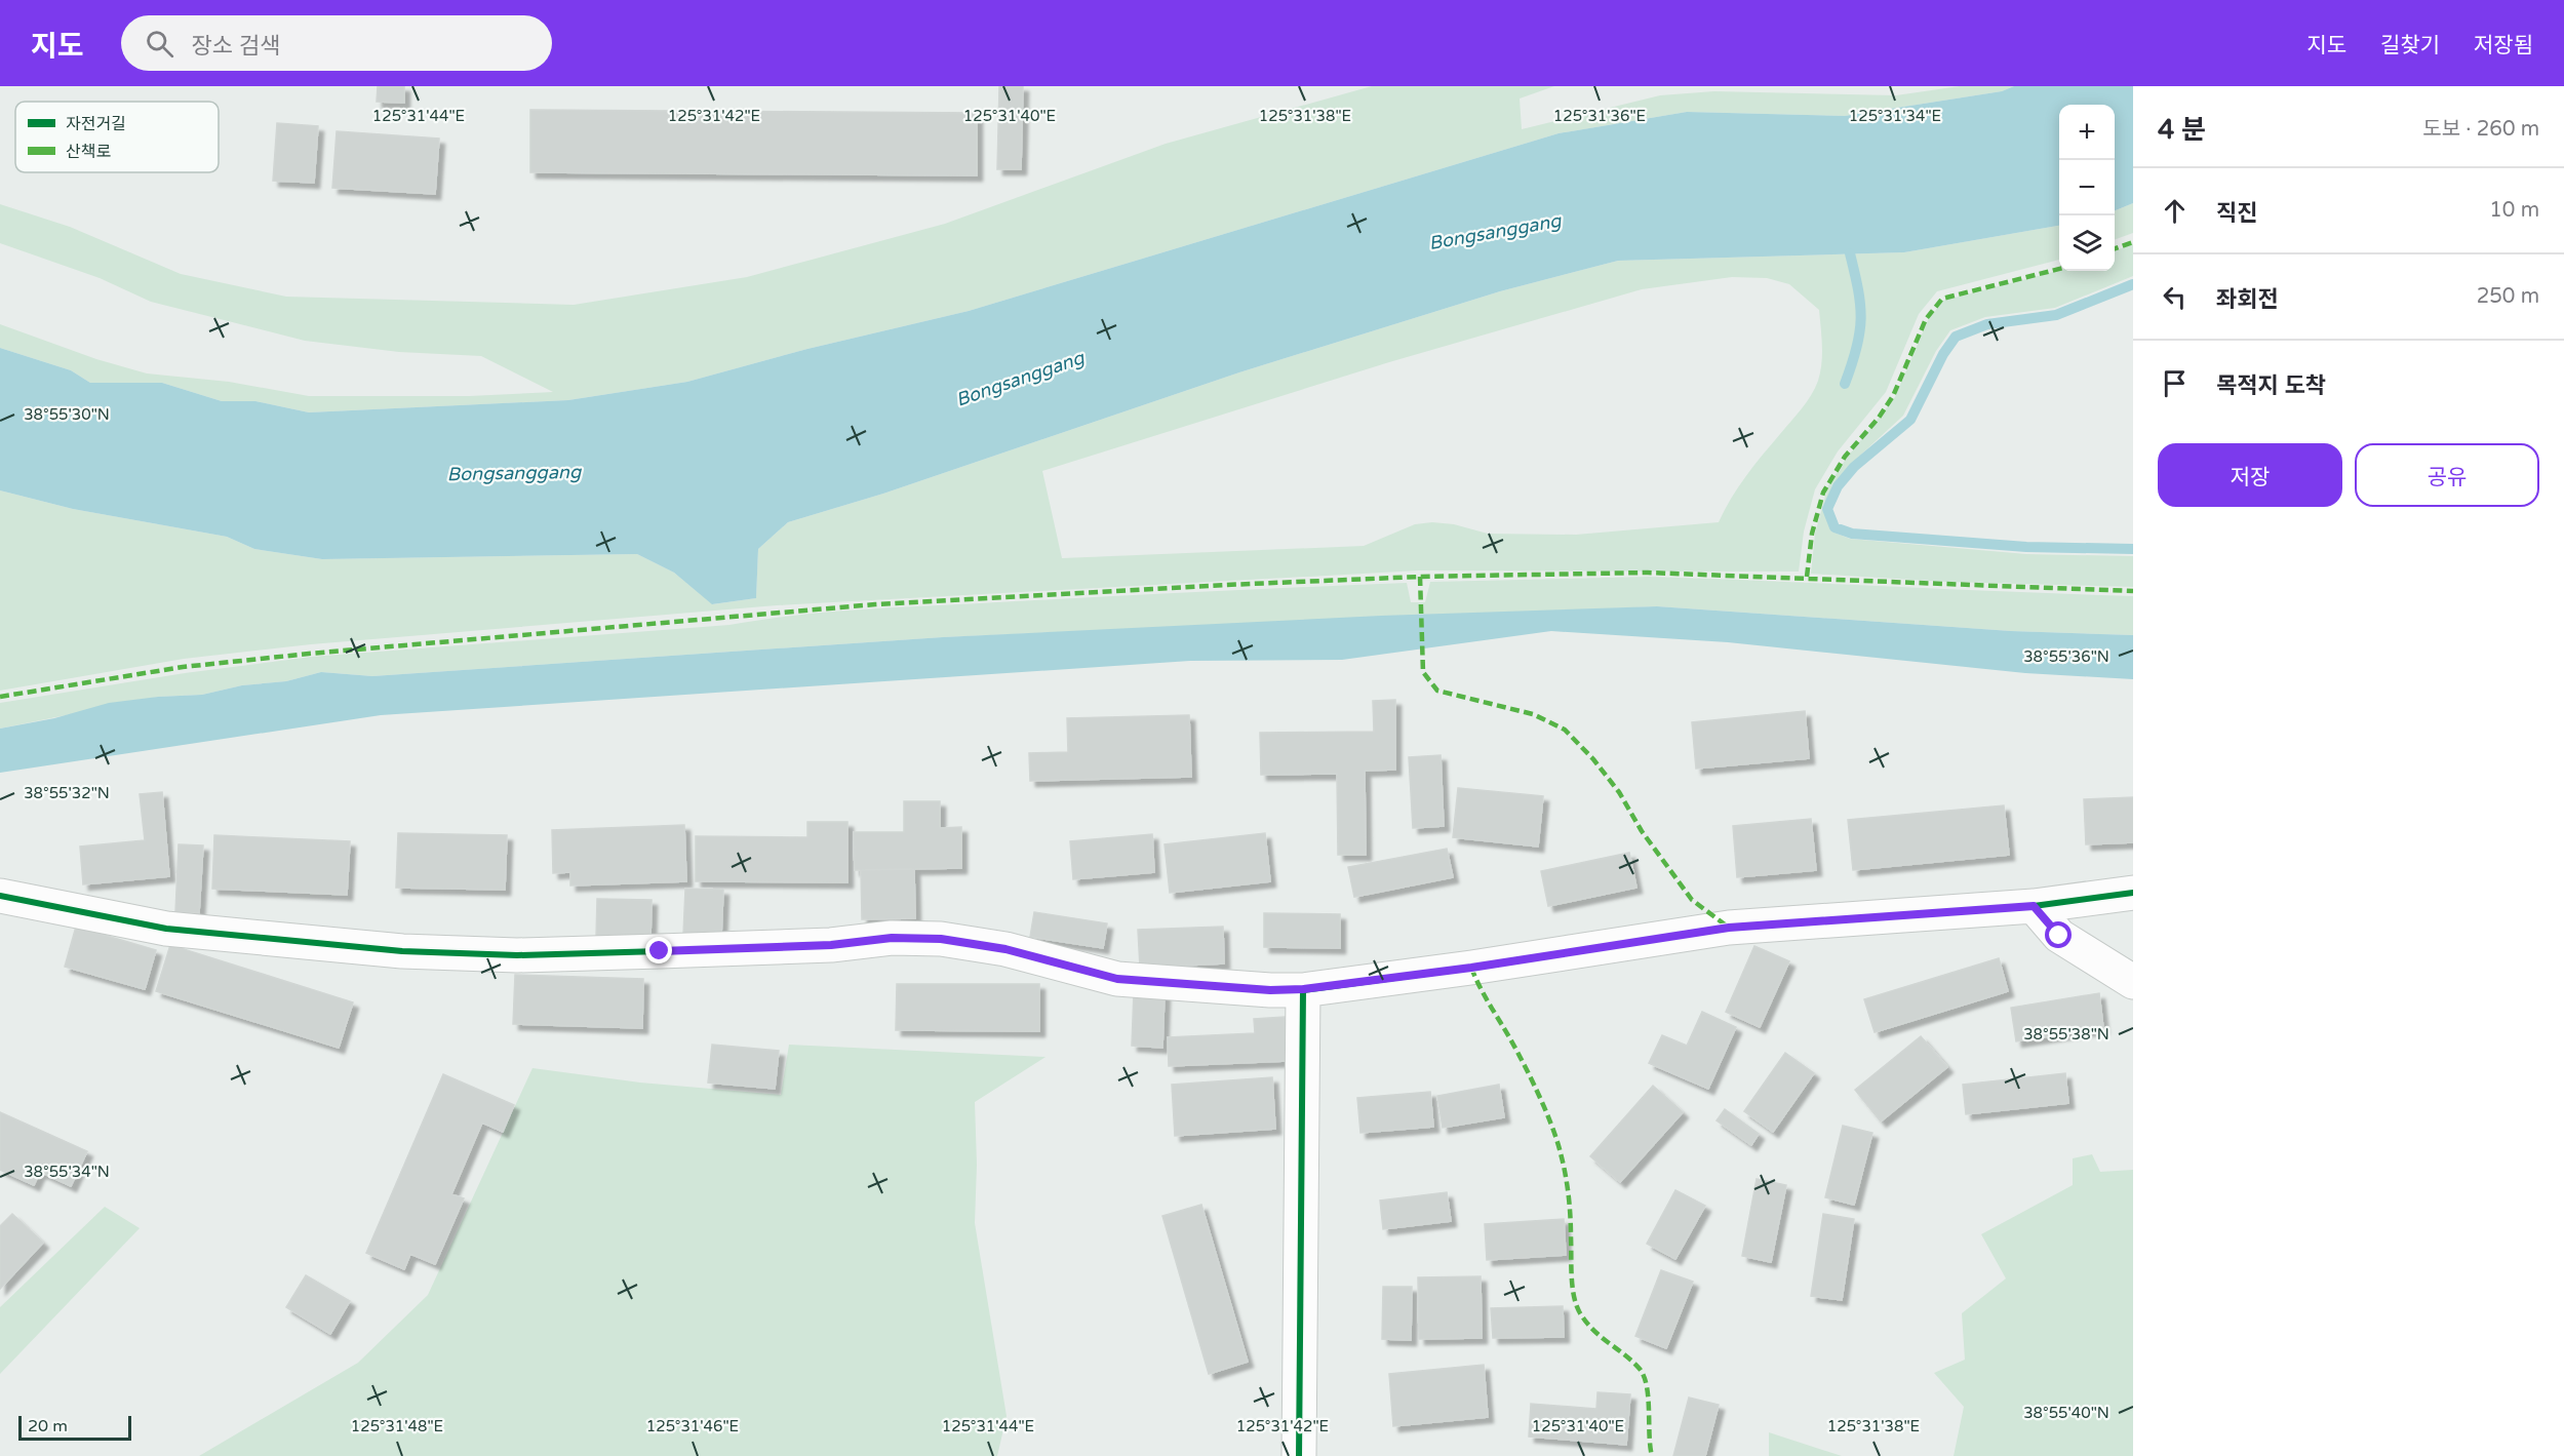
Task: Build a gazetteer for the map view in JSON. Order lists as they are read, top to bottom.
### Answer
{
  "water": ["Bongsanggang"],
  "legend": ["자전거길", "산책로"],
  "scale_bar": "20 m",
  "page": {
    "header": "지도",
    "search": "장소 검색",
    "nav": ["지도", "길찾기", "저장됨"],
    "heading": ["4 분", "도보 · 260 m"],
    "map_buttons": ["+", "−"],
    "list": [
      ["직진", "10 m"],
      ["좌회전", "250 m"],
      "목적지 도착"
    ],
    "buttons": ["저장", "공유"],
    "scale": "20 m"
  },
  "coordinates": [
    "125°31'44\"E",
    "125°31'42\"E",
    "125°31'40\"E",
    "125°31'38\"E",
    "125°31'36\"E",
    "125°31'34\"E",
    "38°55'30\"N",
    "38°55'36\"N",
    "38°55'32\"N",
    "38°55'38\"N",
    "38°55'34\"N",
    "38°55'40\"N",
    "125°31'48\"E",
    "125°31'46\"E"
  ]
}
